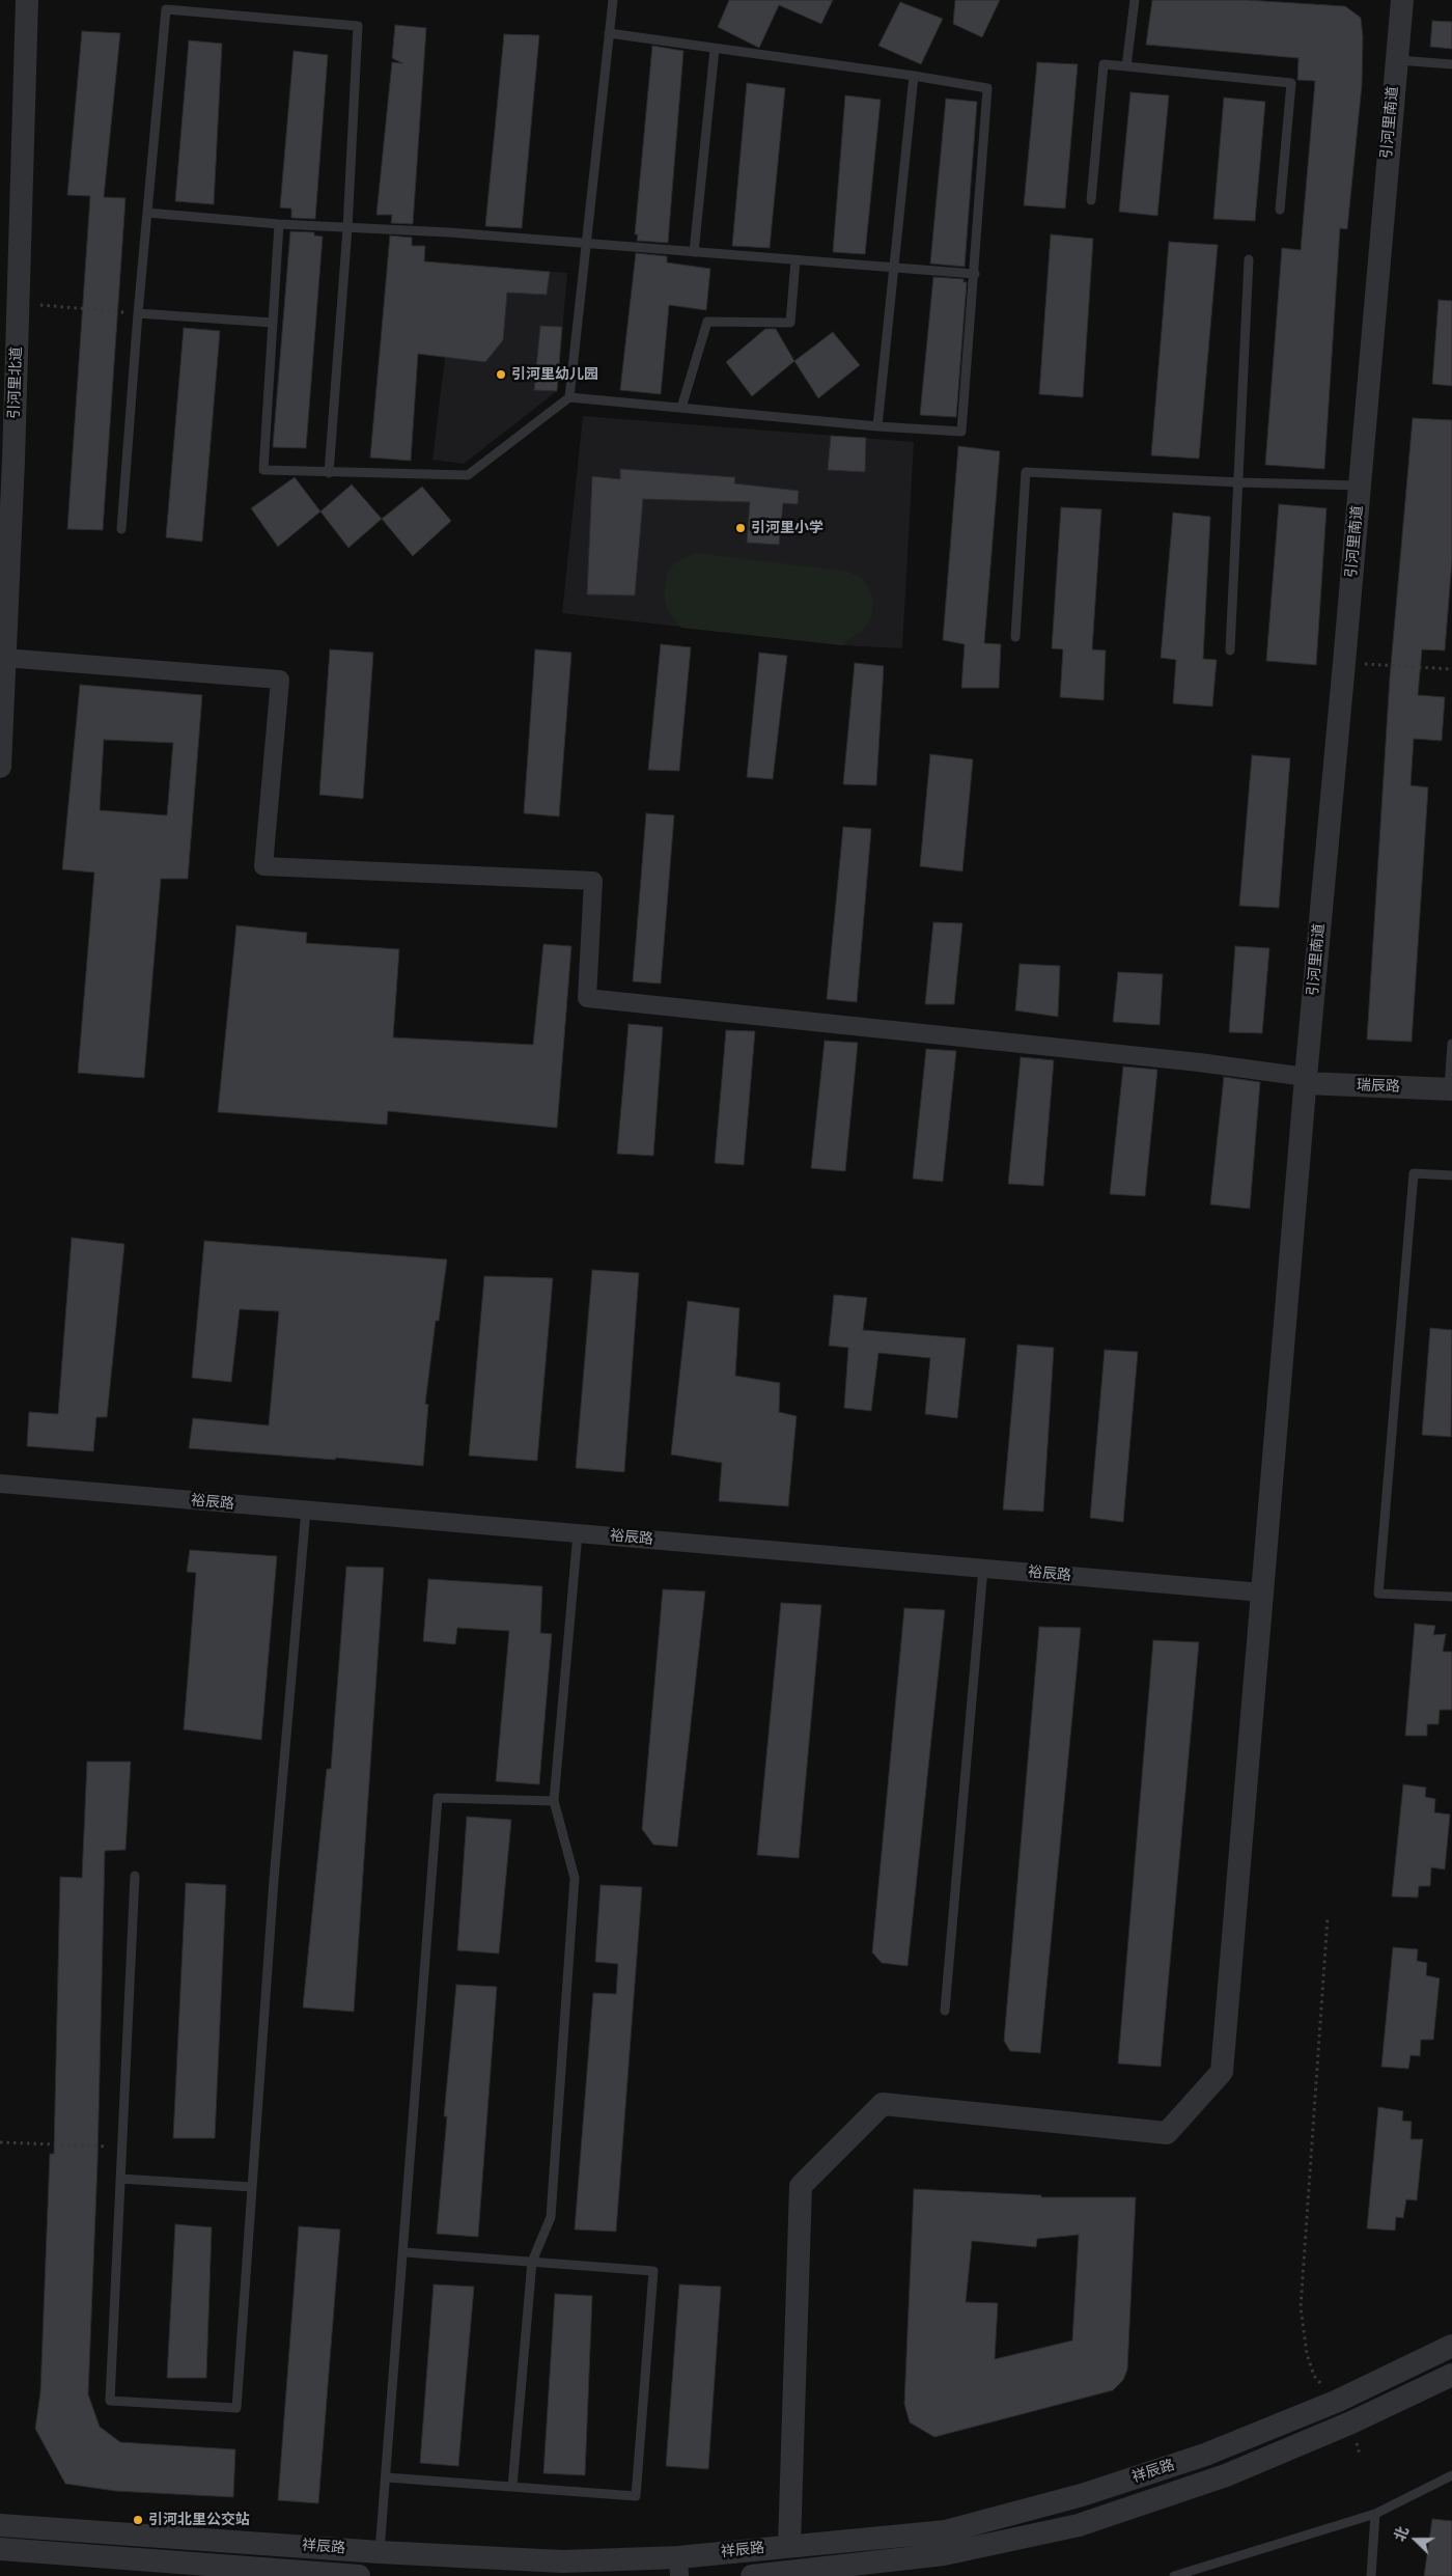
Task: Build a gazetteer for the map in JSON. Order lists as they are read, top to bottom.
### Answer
{
  "streets": {
    "street": [
      "引河里南道",
      "引河里北道",
      "瑞辰路",
      "裕辰路",
      "祥辰路"
    ]
  },
  "crossings": [
    ["引河里南道", "瑞辰路"],
    ["引河里南道", "裕辰路"],
    ["引河里南道", "祥辰路"]
  ],
  "places": ["引河里幼儿园", "引河里小学", "引河北里公交站"],
  "north": "left"
}
